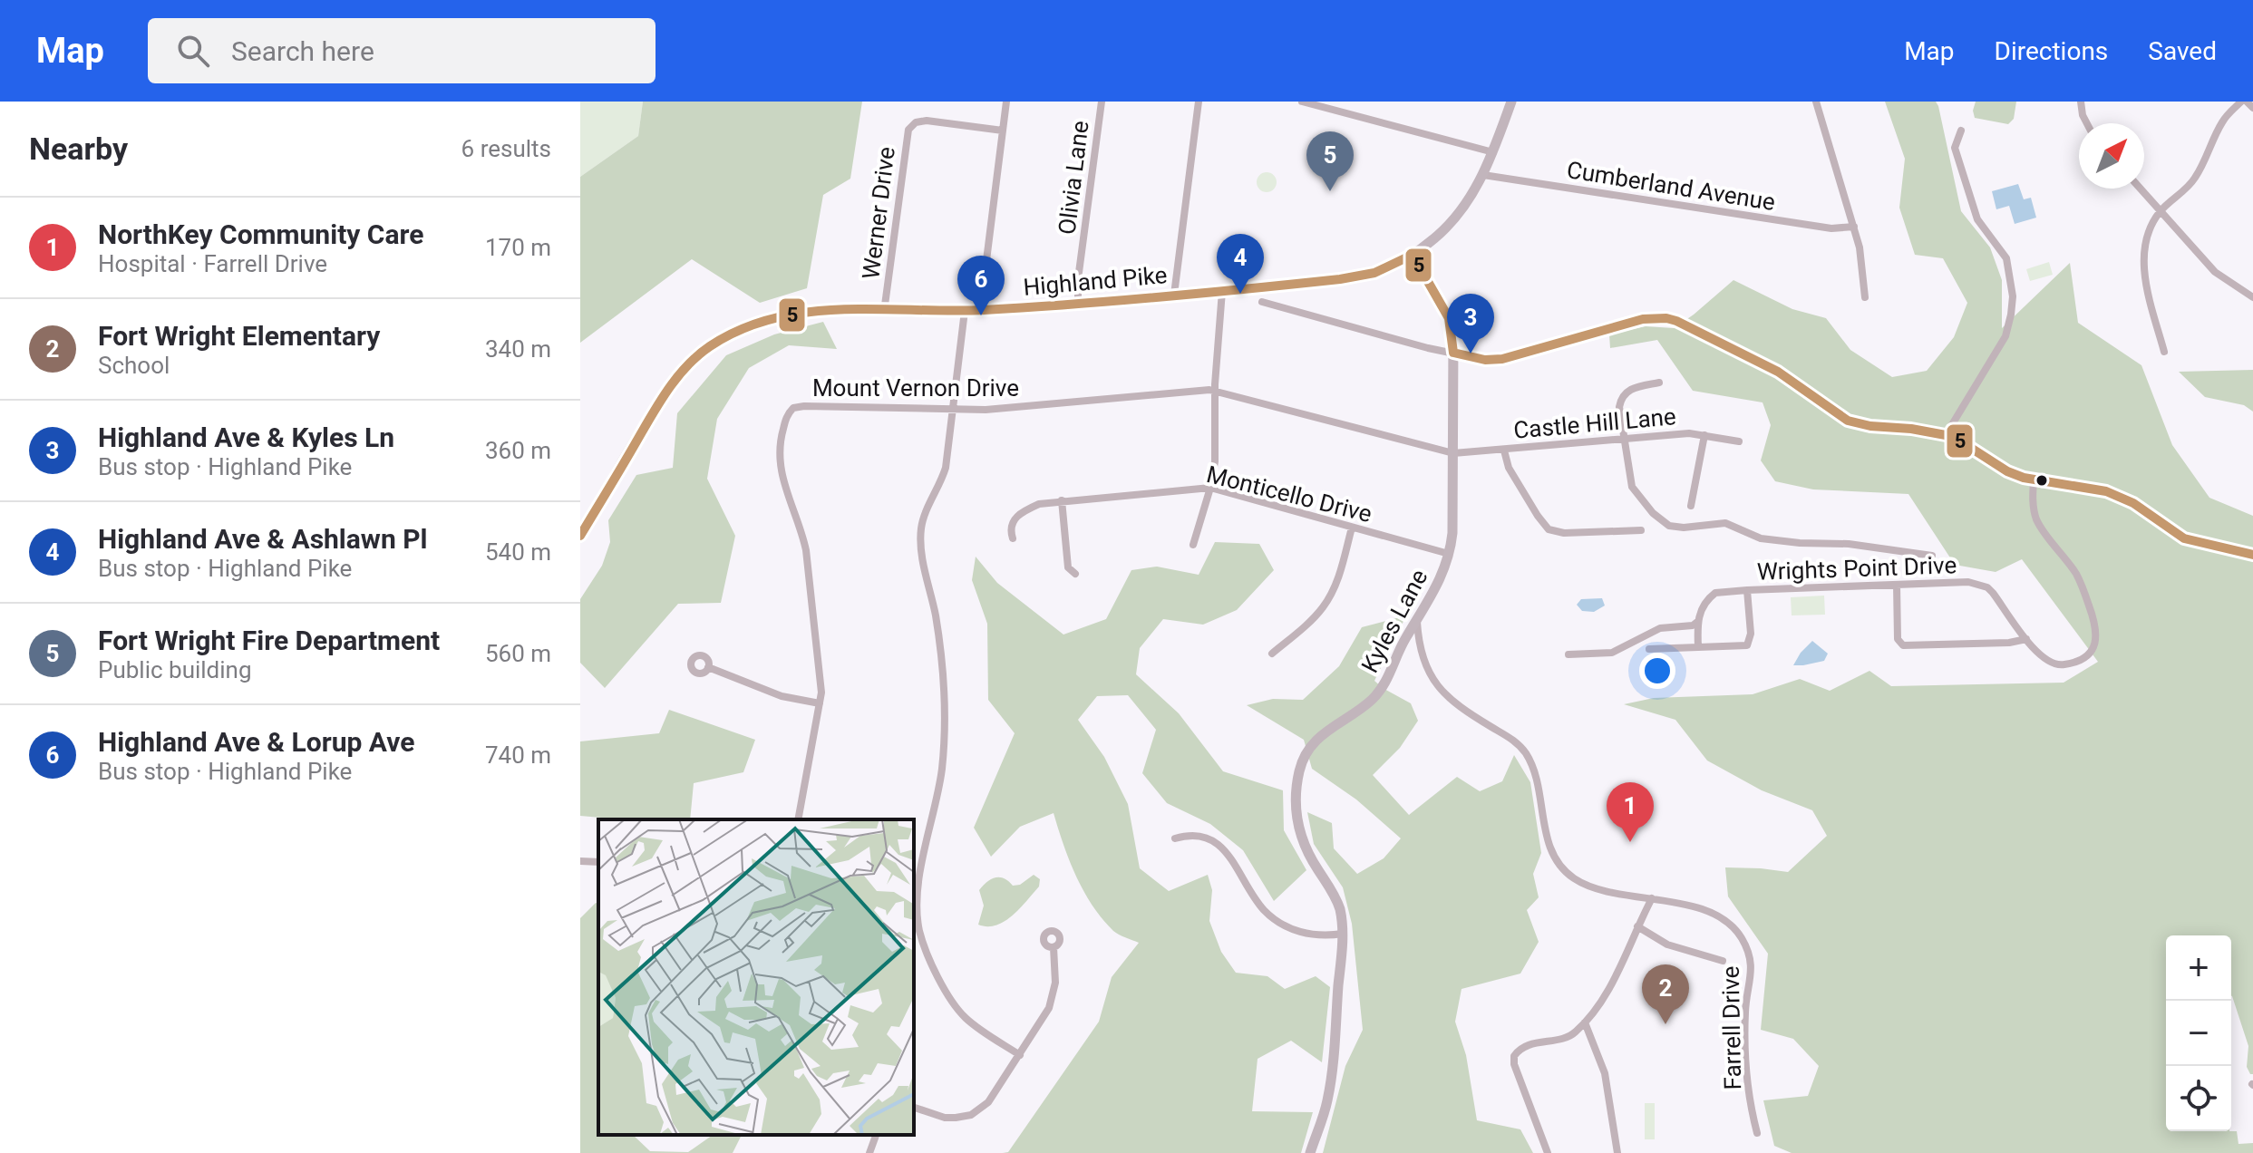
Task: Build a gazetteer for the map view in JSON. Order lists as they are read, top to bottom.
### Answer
{
  "streets": {
    "main road": ["Highland Pike", "Kyles Lane"],
    "street": [
      "Olivia Lane",
      "Cumberland Avenue",
      "Werner Drive",
      "Mount Vernon Drive",
      "Castle Hill Lane",
      "Monticello Drive",
      "Wrights Point Drive",
      "Farrell Drive"
    ]
  },
  "crossings": [
    ["Olivia Lane", "Highland Pike"],
    ["Werner Drive", "Highland Pike"],
    ["Highland Pike", "Kyles Lane"],
    ["Mount Vernon Drive", "Castle Hill Lane"],
    ["Mount Vernon Drive", "Kyles Lane"],
    ["Castle Hill Lane", "Kyles Lane"],
    ["Monticello Drive", "Kyles Lane"],
    ["Kyles Lane", "Farrell Drive"]
  ],
  "lines": ["transit line 5"],
  "north": "top right",
  "page": {
    "header": "Map",
    "search": "Search here",
    "nav": ["Map", "Directions", "Saved"],
    "heading": ["Nearby", "6 results"],
    "pins": [
      "5",
      "4",
      "6",
      "3",
      "1",
      "2"
    ],
    "list": [
      {
        "mark": "1",
        "name": "NorthKey Community Care",
        "note": "Hospital · Farrell Drive",
        "value": "170 m"
      },
      {
        "mark": "2",
        "name": "Fort Wright Elementary",
        "note": "School",
        "value": "340 m"
      },
      {
        "mark": "3",
        "name": "Highland Ave & Kyles Ln",
        "note": "Bus stop · Highland Pike",
        "value": "360 m"
      },
      {
        "mark": "4",
        "name": "Highland Ave & Ashlawn Pl",
        "note": "Bus stop · Highland Pike",
        "value": "540 m"
      },
      {
        "mark": "5",
        "name": "Fort Wright Fire Department",
        "note": "Public building",
        "value": "560 m"
      },
      {
        "mark": "6",
        "name": "Highland Ave & Lorup Ave",
        "note": "Bus stop · Highland Pike",
        "value": "740 m"
      }
    ],
    "map_buttons": ["+", "−"]
  }
}
